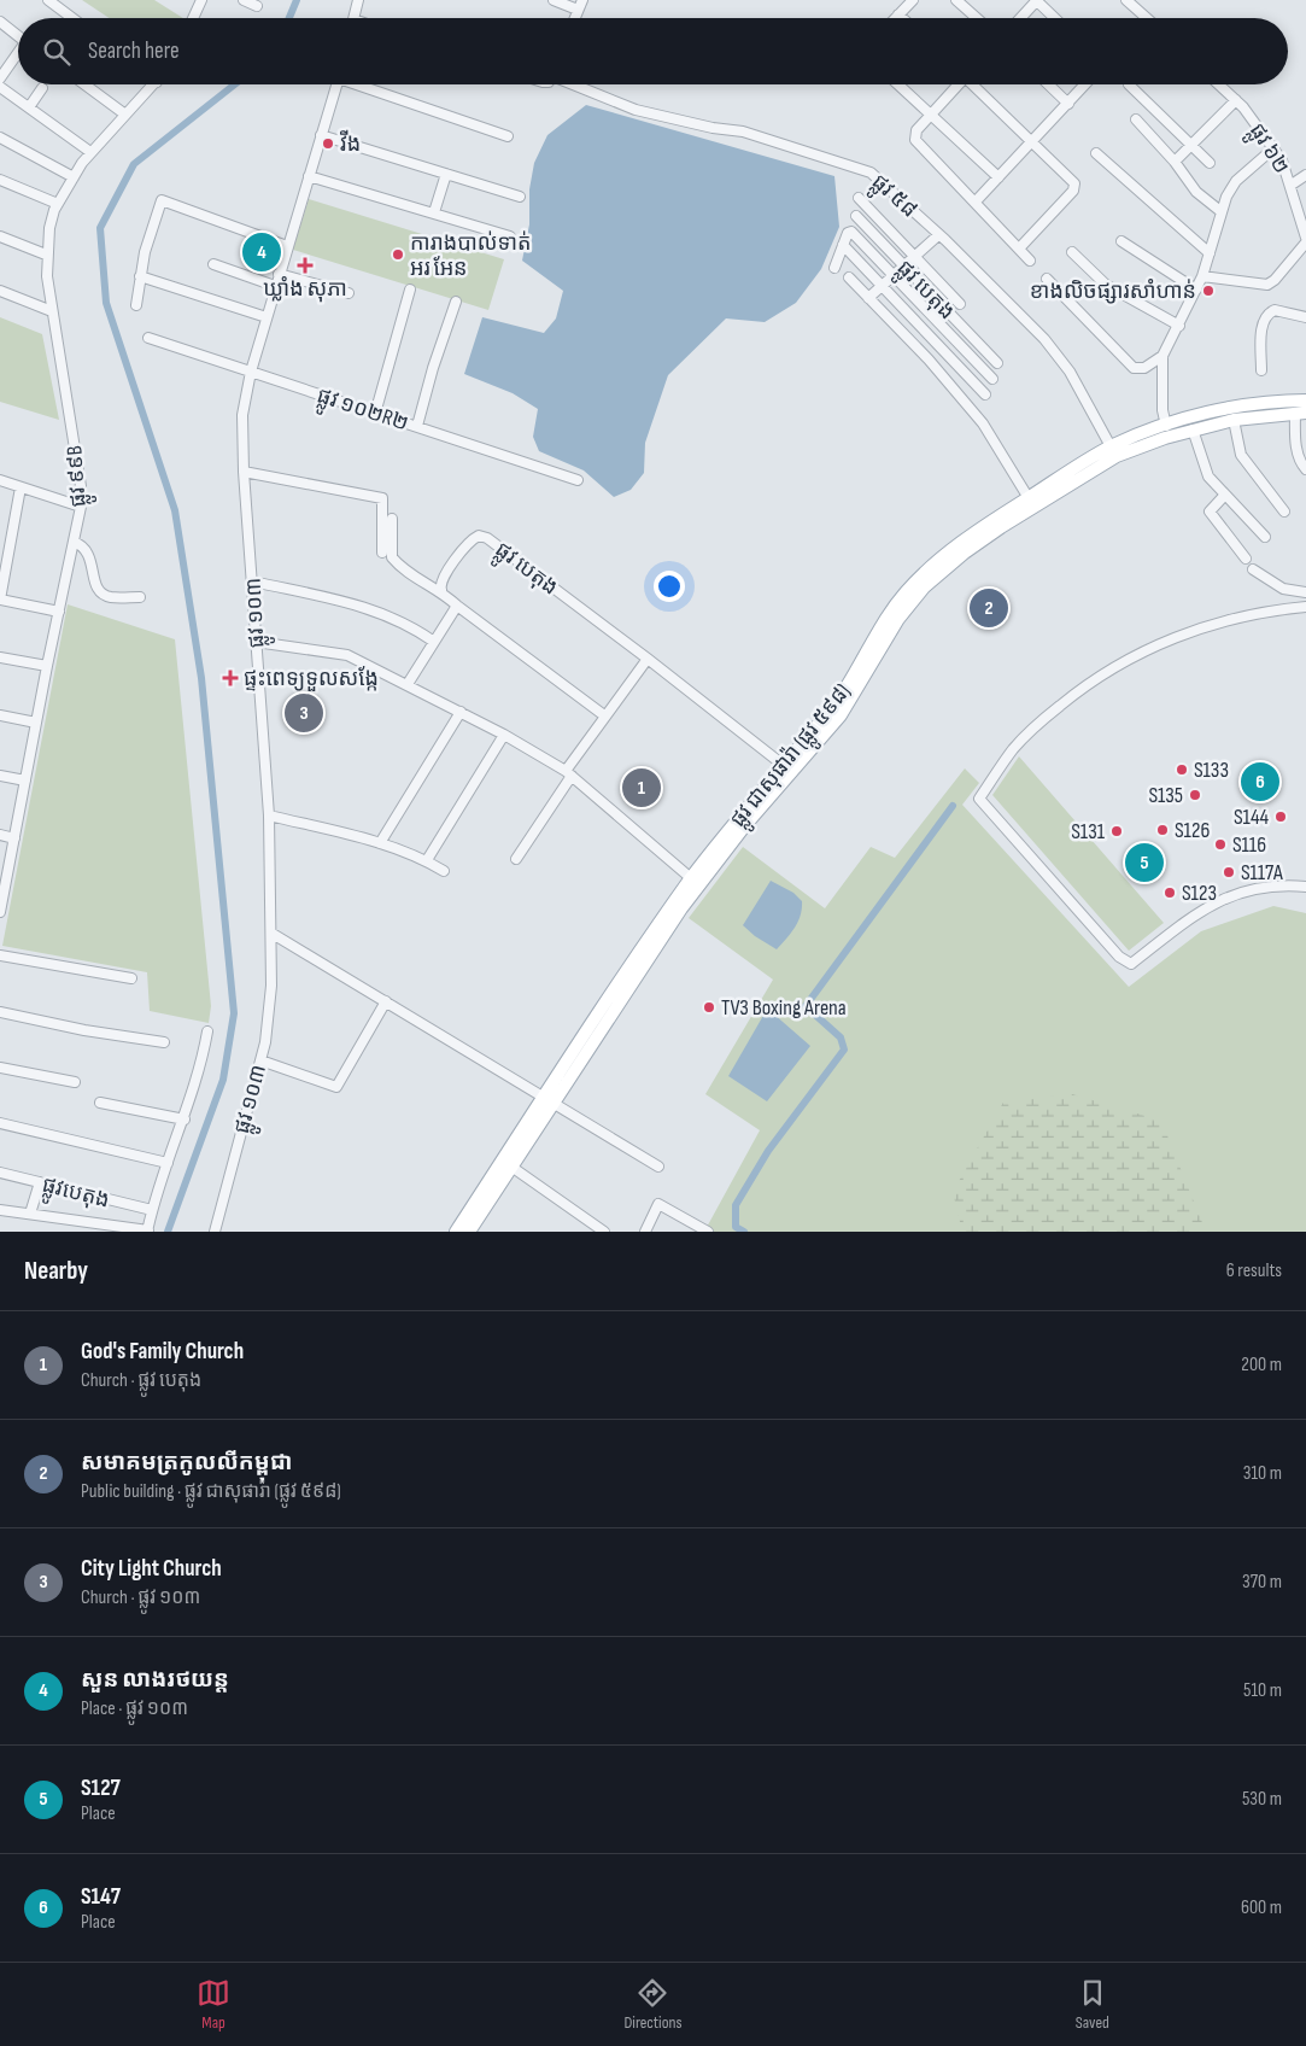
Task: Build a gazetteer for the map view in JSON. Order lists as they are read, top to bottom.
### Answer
{
  "streets": {
    "main road": ["ផ្លូវ ជាសុផារ៉ា (ផ្លូវ ៥៩៨)"],
    "street": [
      "ផ្លូវ ៦២",
      "ផ្លូវ ៥៨",
      "ផ្លូវ បេតុង",
      "ផ្លូវ ១០២R២",
      "ផ្លូវ ៩៩B",
      "ផ្លូវ ១០៣",
      "ផ្លូវបេតុង"
    ]
  },
  "crossings": [
    ["ផ្លូវ ៥៨", "ផ្លូវ ជាសុផារ៉ា (ផ្លូវ ៥៩៨)"],
    ["ផ្លូវ បេតុង", "ផ្លូវ ជាសុផារ៉ា (ផ្លូវ ៥៩៨)"],
    ["ផ្លូវ ១០២R២", "ផ្លូវ ១០៣"]
  ],
  "places": {
    "other": [
      "វីង",
      "ការាងបាល់ទាត់ អរ អែន",
      "ខាងលិចផ្សារសាំហាន់",
      "S133",
      "S135",
      "S144",
      "S126",
      "S131",
      "S116",
      "S117A",
      "S123",
      "TV3 Boxing Arena"
    ],
    "health": ["ឃ្លាំង សុភា", "ផ្ទះពេទ្យទួលសង្កែ"]
  },
  "page": {
    "search": "Search here",
    "pins": [
      "4",
      "2",
      "3",
      "6",
      "1",
      "5"
    ],
    "heading": ["Nearby", "6 results"],
    "list": [
      {
        "mark": "1",
        "name": "God's Family Church",
        "note": "Church · ផ្លូវ បេតុង",
        "value": "200 m"
      },
      {
        "mark": "2",
        "name": "សមាគមត្រកូលលីកម្ពុជា",
        "note": "Public building · ផ្លូវ ជាសុផារ៉ា (ផ្លូវ ៥៩៨)",
        "value": "310 m"
      },
      {
        "mark": "3",
        "name": "City Light Church",
        "note": "Church · ផ្លូវ ១០៣",
        "value": "370 m"
      },
      {
        "mark": "4",
        "name": "សួន លាងរថយន្ត",
        "note": "Place · ផ្លូវ ១០៣",
        "value": "510 m"
      },
      {
        "mark": "5",
        "name": "S127",
        "note": "Place",
        "value": "530 m"
      },
      {
        "mark": "6",
        "name": "S147",
        "note": "Place",
        "value": "600 m"
      }
    ],
    "nav": ["Map", "Directions", "Saved"]
  }
}
